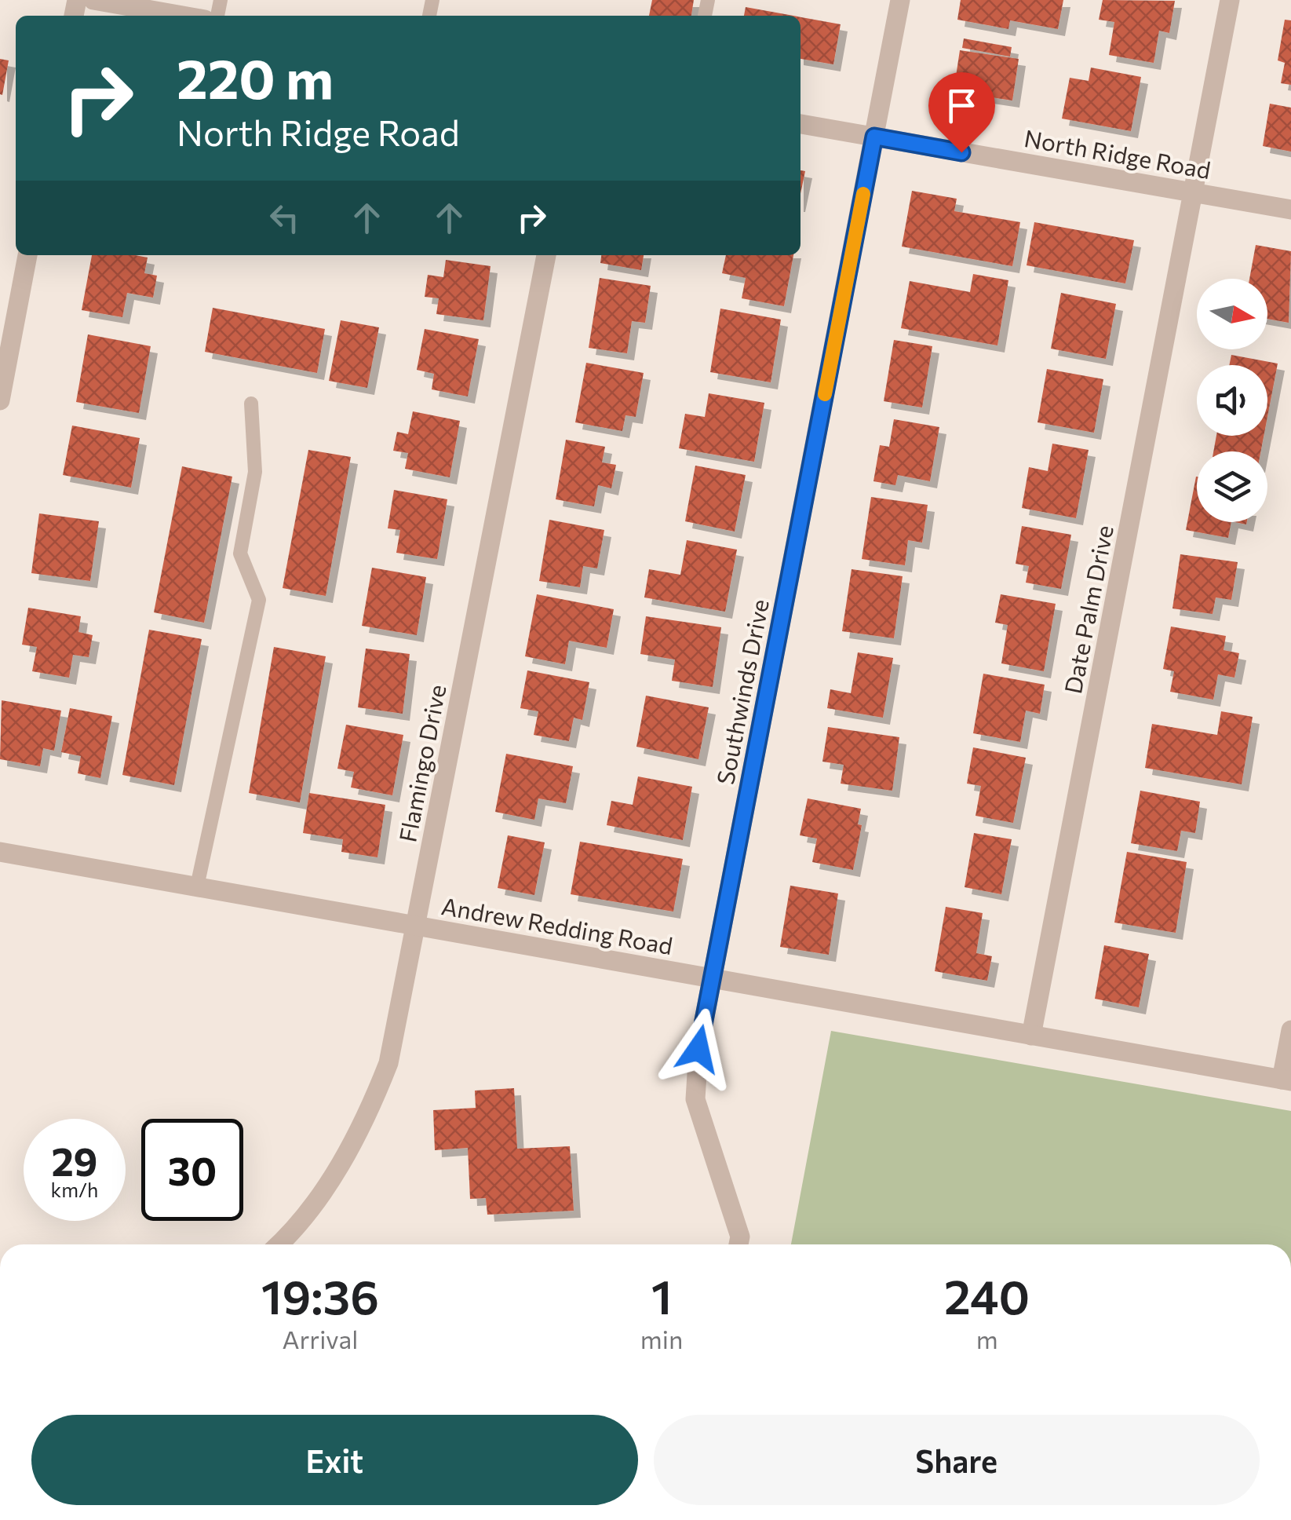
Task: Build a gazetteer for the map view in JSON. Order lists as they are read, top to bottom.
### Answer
{
  "streets": {
    "street": [
      "North Ridge Road",
      "Date Palm Drive",
      "Southwinds Drive",
      "Flamingo Drive",
      "Andrew Redding Road"
    ]
  },
  "crossings": [
    ["North Ridge Road", "Date Palm Drive"],
    ["North Ridge Road", "Southwinds Drive"],
    ["Date Palm Drive", "Andrew Redding Road"],
    ["Southwinds Drive", "Andrew Redding Road"],
    ["Flamingo Drive", "Andrew Redding Road"]
  ],
  "north": "right",
  "page": {
    "turn": ["220 m", "North Ridge Road"],
    "speed": "29 km/h",
    "limit": "30",
    "eta": [
      "19:36",
      "Arrival",
      "1",
      "min",
      "240",
      "m"
    ],
    "buttons": ["Exit", "Share"]
  }
}
